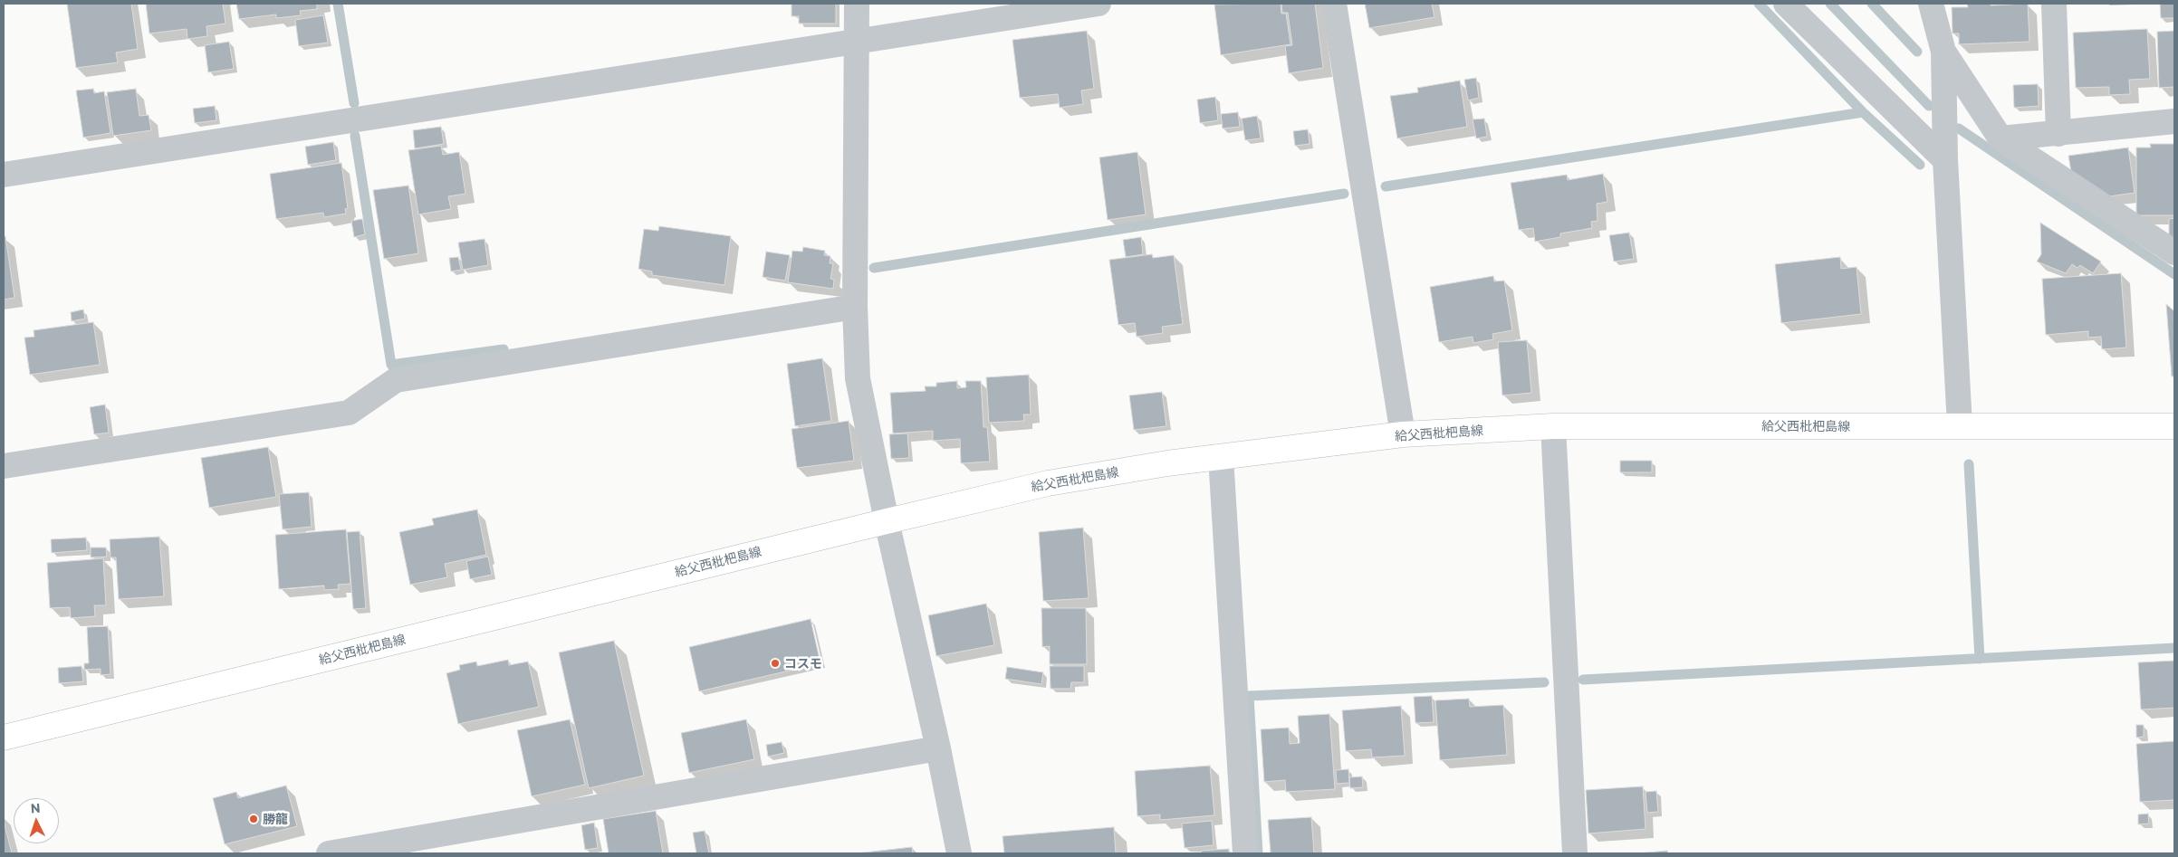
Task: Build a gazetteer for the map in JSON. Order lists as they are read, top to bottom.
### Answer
{
  "streets": {
    "main road": ["給父西枇杷島線"]
  },
  "places": ["コスモ", "勝龍"],
  "north": "top"
}
